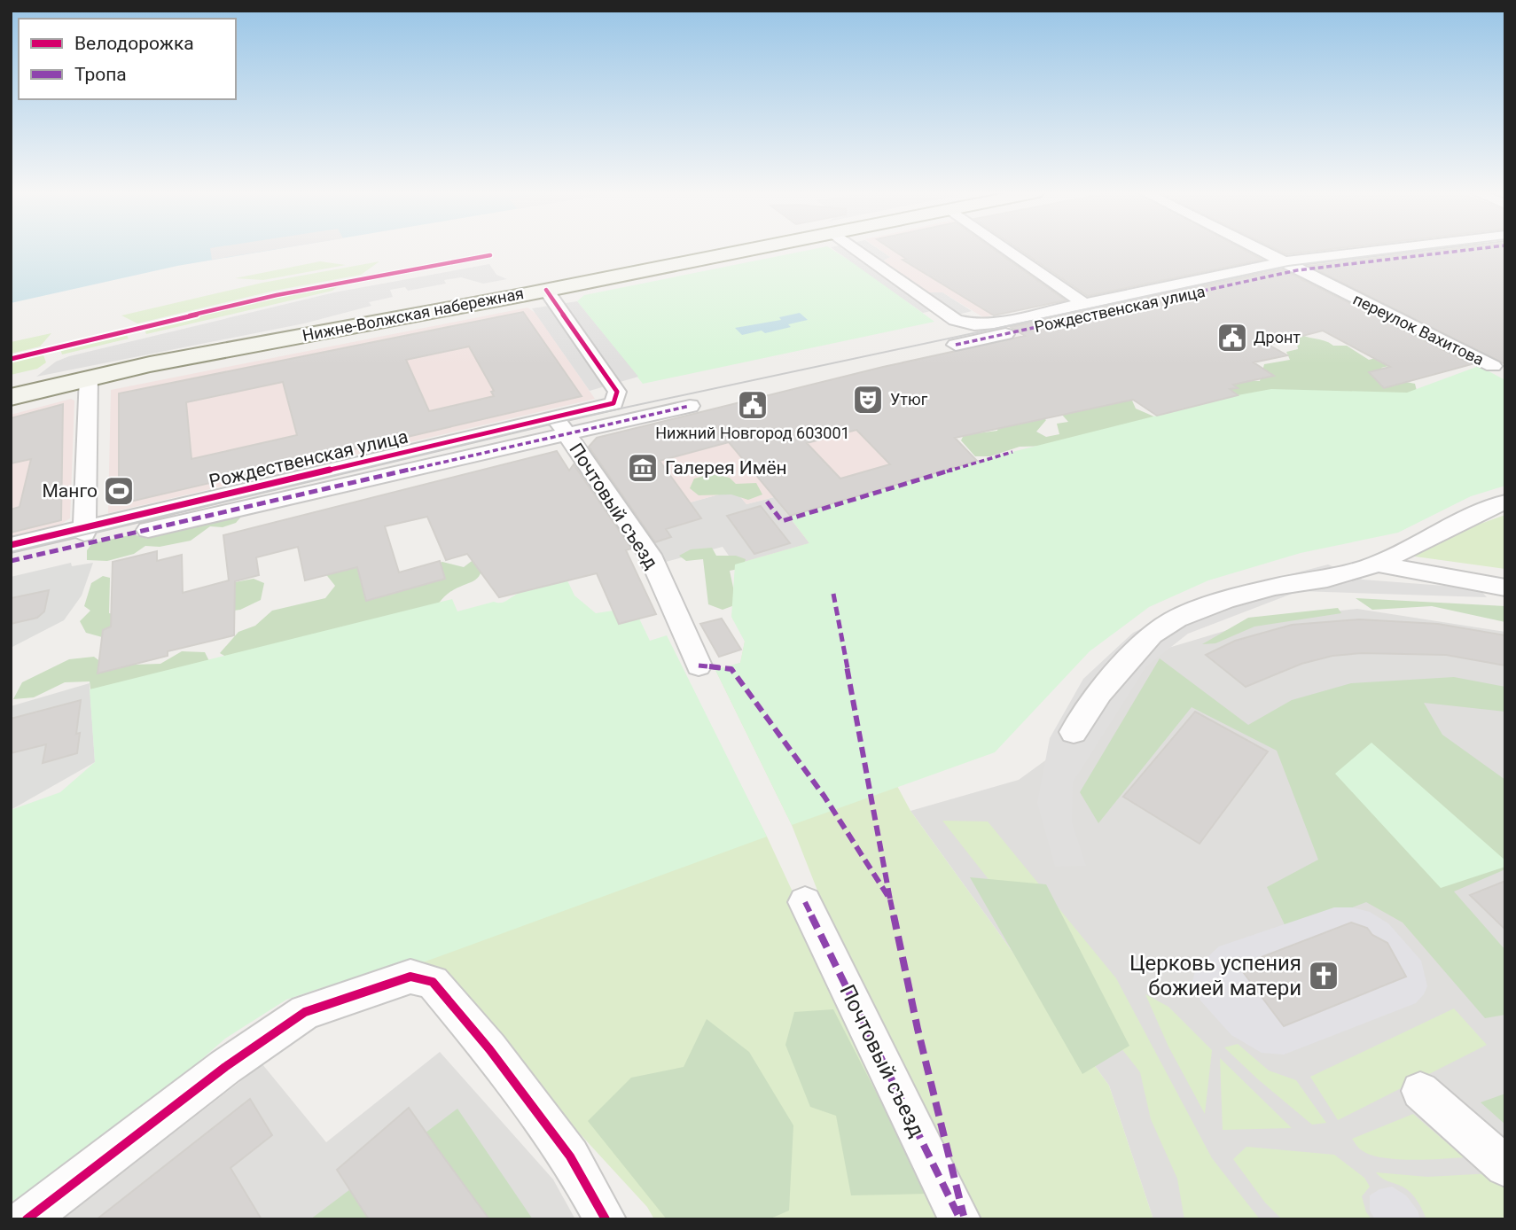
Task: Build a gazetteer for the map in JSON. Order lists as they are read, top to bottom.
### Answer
{
  "streets": {
    "main road": ["Нижне-Волжская набережная"],
    "street": ["Рождественская улица", "переулок Вахитова", "Почтовый съезд"]
  },
  "crossings": [
    ["Рождественская улица", "Нижне-Волжская набережная"],
    ["Рождественская улица", "переулок Вахитова"],
    ["Рождественская улица", "Почтовый съезд"]
  ],
  "places": {
    "public building": ["Дронт", "Нижний Новгород 603001"],
    "theatre": ["Утюг"],
    "museum": ["Галерея Имён"],
    "sports": ["Манго"],
    "church": ["Церковь успения божией матери"]
  },
  "legend": ["Велодорожка", "Тропа"]
}
